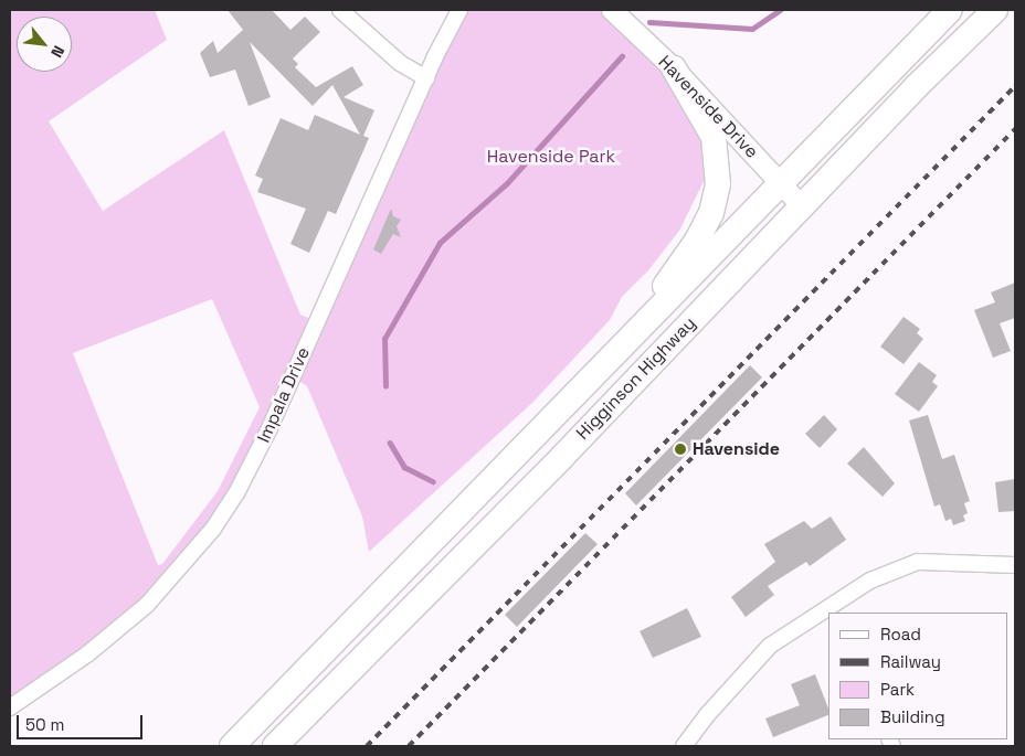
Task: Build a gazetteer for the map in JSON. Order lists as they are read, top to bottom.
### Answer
{
  "streets": {
    "highway": ["Higginson Highway"],
    "street": ["Havenside Drive", "Impala Drive"]
  },
  "crossings": [
    ["Havenside Drive", "Higginson Highway"]
  ],
  "parks": ["Havenside Park"],
  "places": ["Havenside"],
  "legend": [
    "Road",
    "Railway",
    "Park",
    "Building"
  ],
  "scale_bar": "50 m",
  "north": "bottom right"
}
